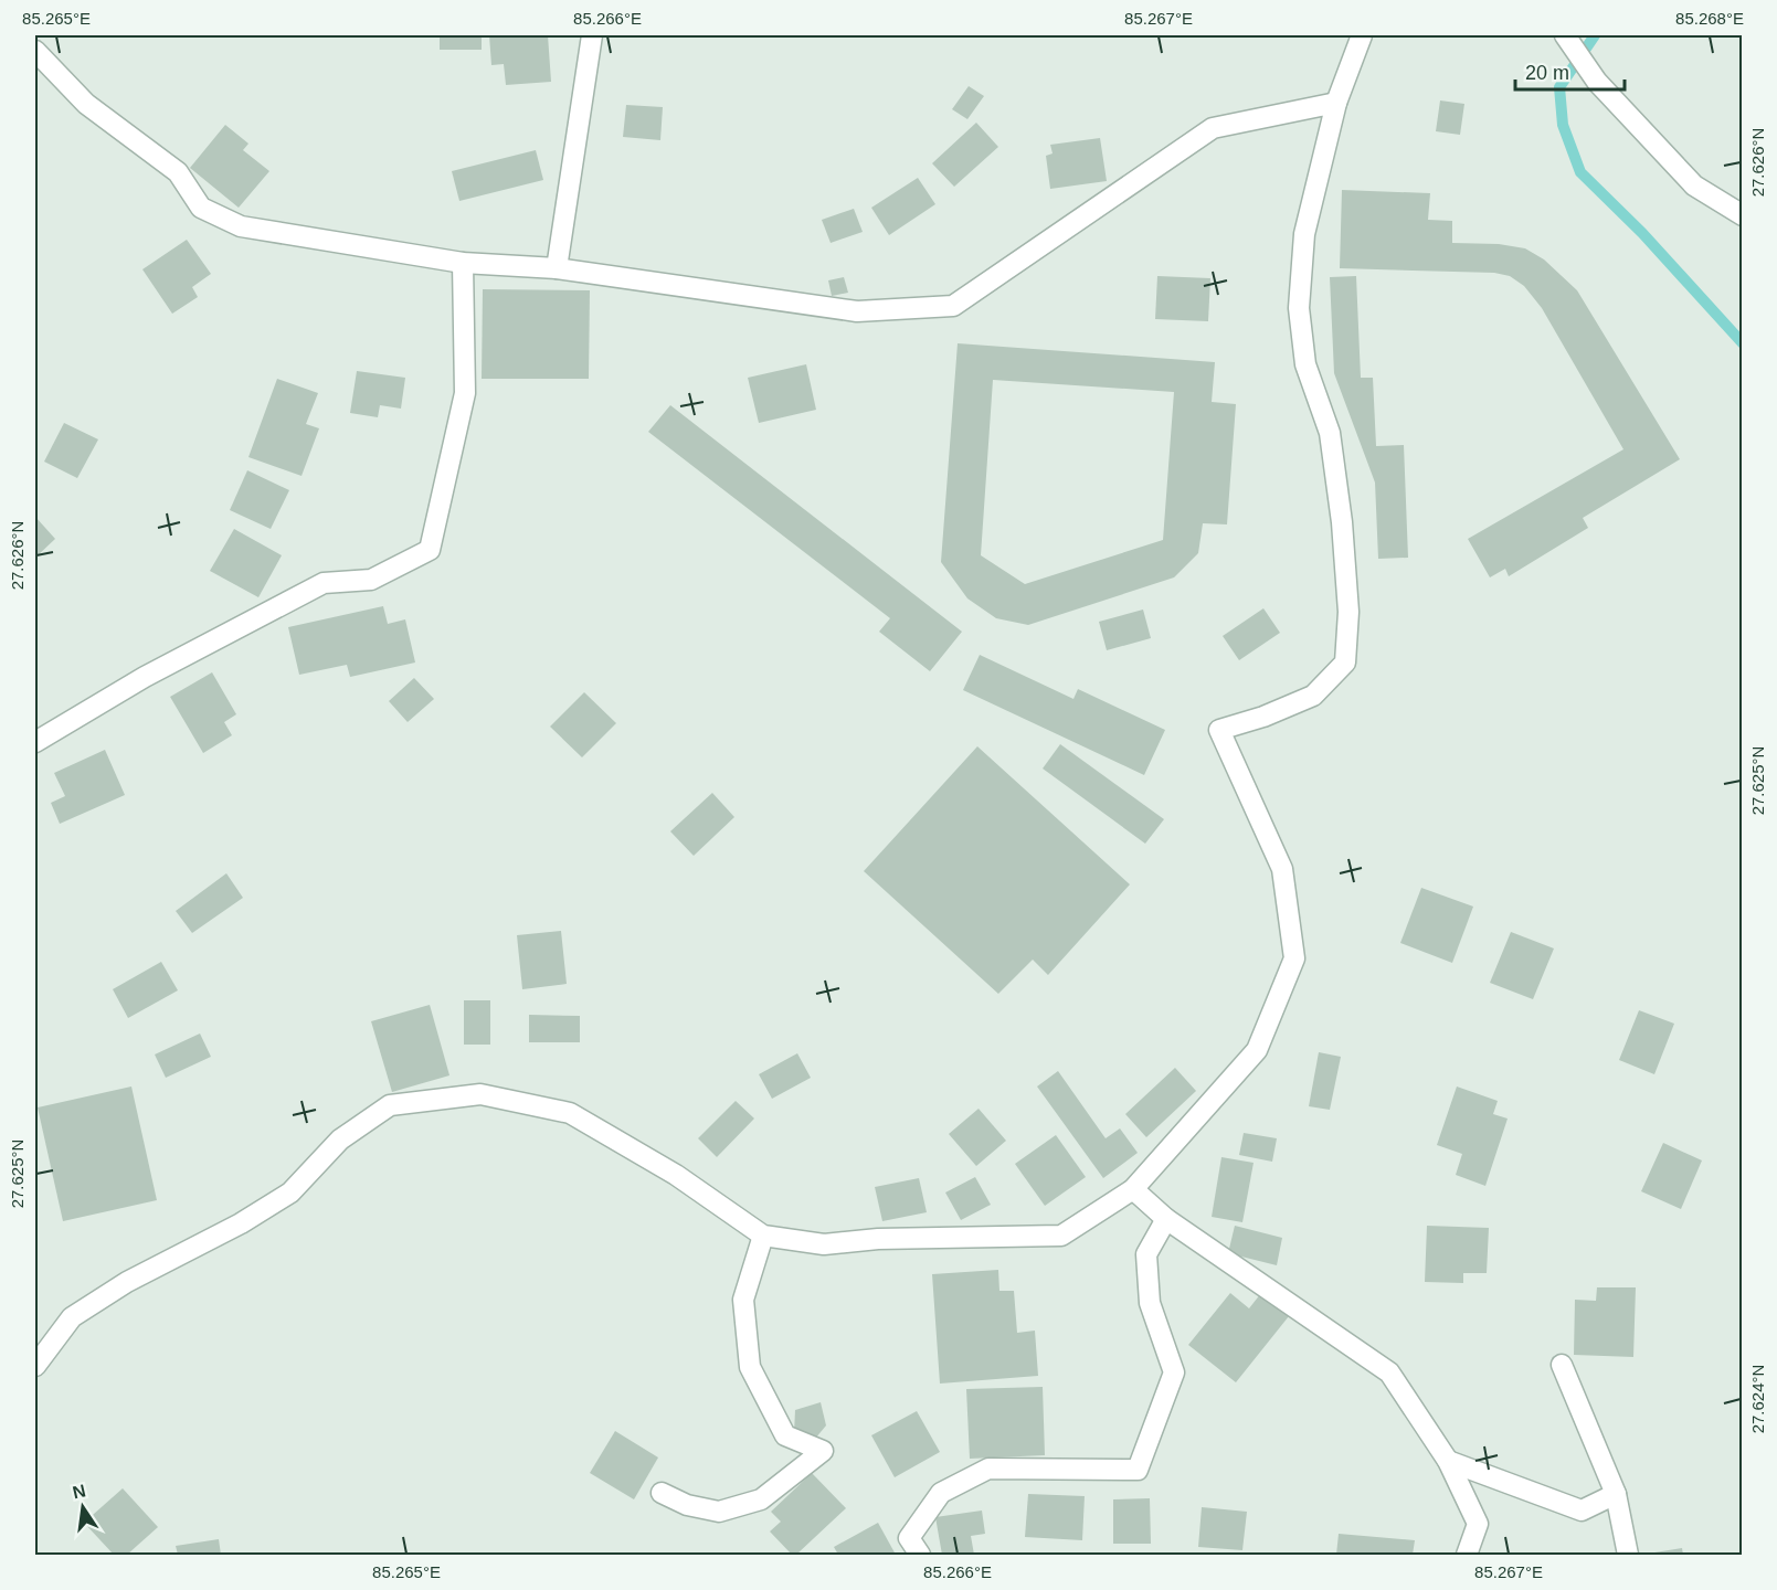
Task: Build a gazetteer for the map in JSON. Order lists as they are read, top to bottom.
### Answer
{
  "scale_bar": "20 m",
  "north": "top",
  "coordinates": [
    "85.265°E",
    "85.266°E",
    "85.267°E",
    "85.268°E",
    "27.626°N",
    "27.625°N",
    "27.624°N"
  ]
}
